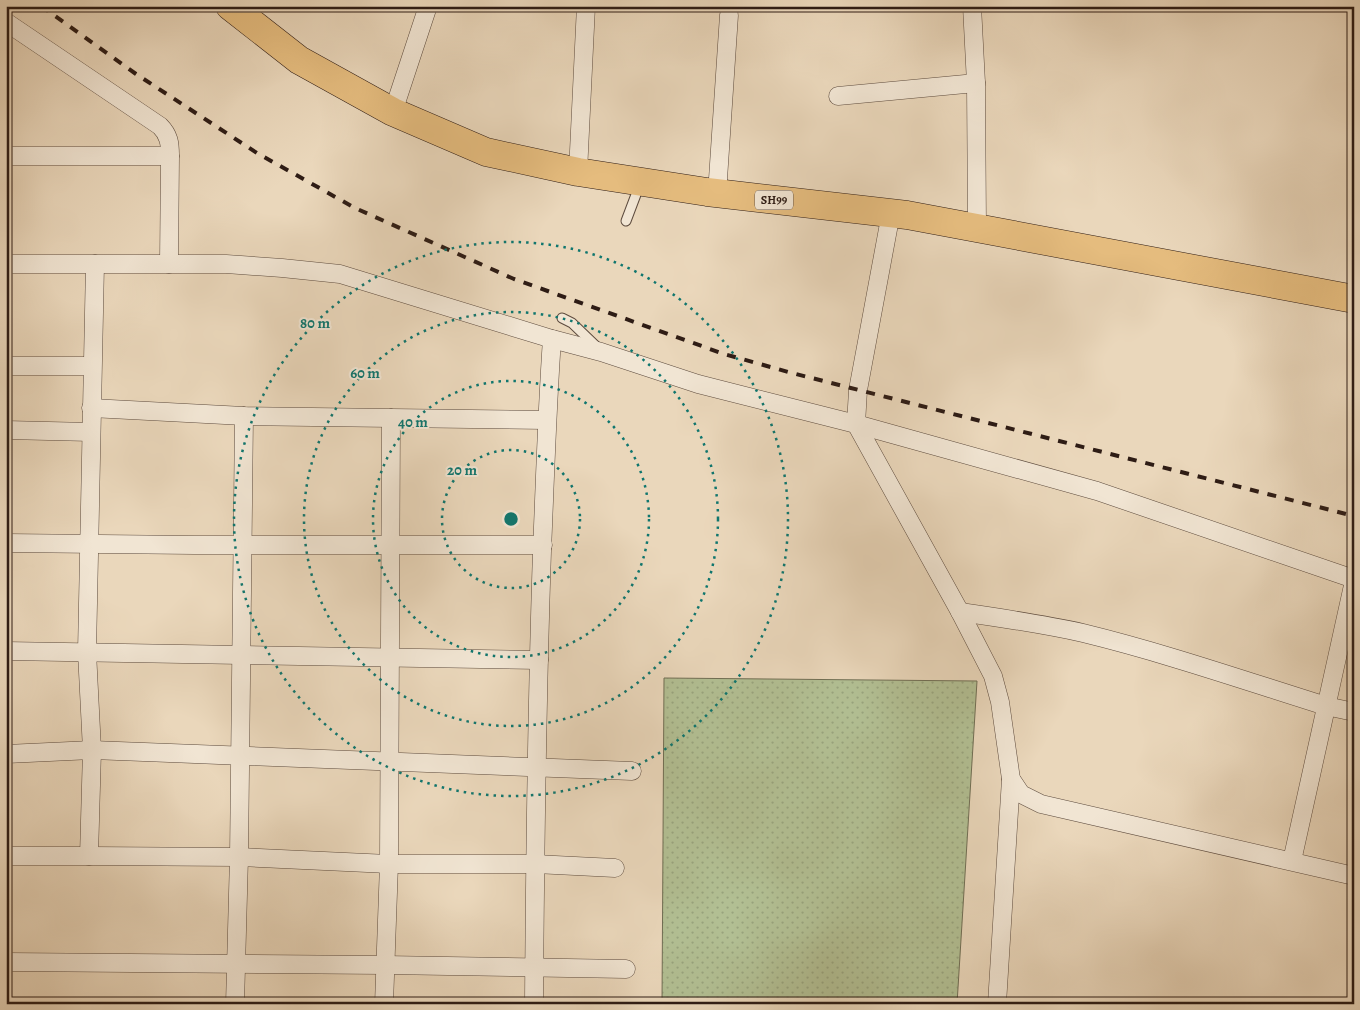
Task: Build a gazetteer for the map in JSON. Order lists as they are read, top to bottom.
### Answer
{
  "streets": {
    "main road": ["SH99"]
  },
  "rings": [
    "80 m",
    "60 m",
    "40 m",
    "20 m"
  ]
}
